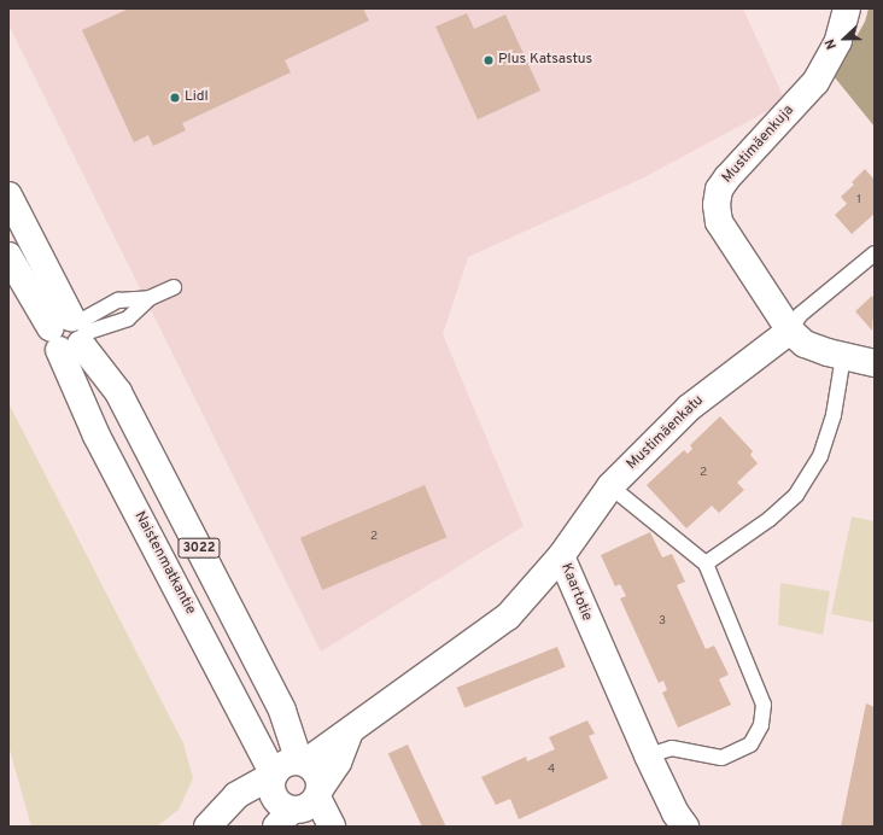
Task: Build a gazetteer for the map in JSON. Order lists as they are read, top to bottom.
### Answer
{
  "streets": {
    "street": [
      "Mustimäenkuja",
      "Mustimäenkatu",
      "3022",
      "Naistenmatkantie",
      "Kaartotie"
    ]
  },
  "crossings": [
    ["Mustimäenkuja", "Mustimäenkatu"],
    ["Mustimäenkatu", "Kaartotie"],
    ["3022", "Naistenmatkantie"],
    ["3022", "Kaartotie"],
    ["Naistenmatkantie", "Kaartotie"]
  ],
  "places": ["Plus Katsastus", "Lidl"],
  "house_numbers": [
    "1",
    "2",
    "2",
    "3",
    "4"
  ],
  "north": "left"
}
